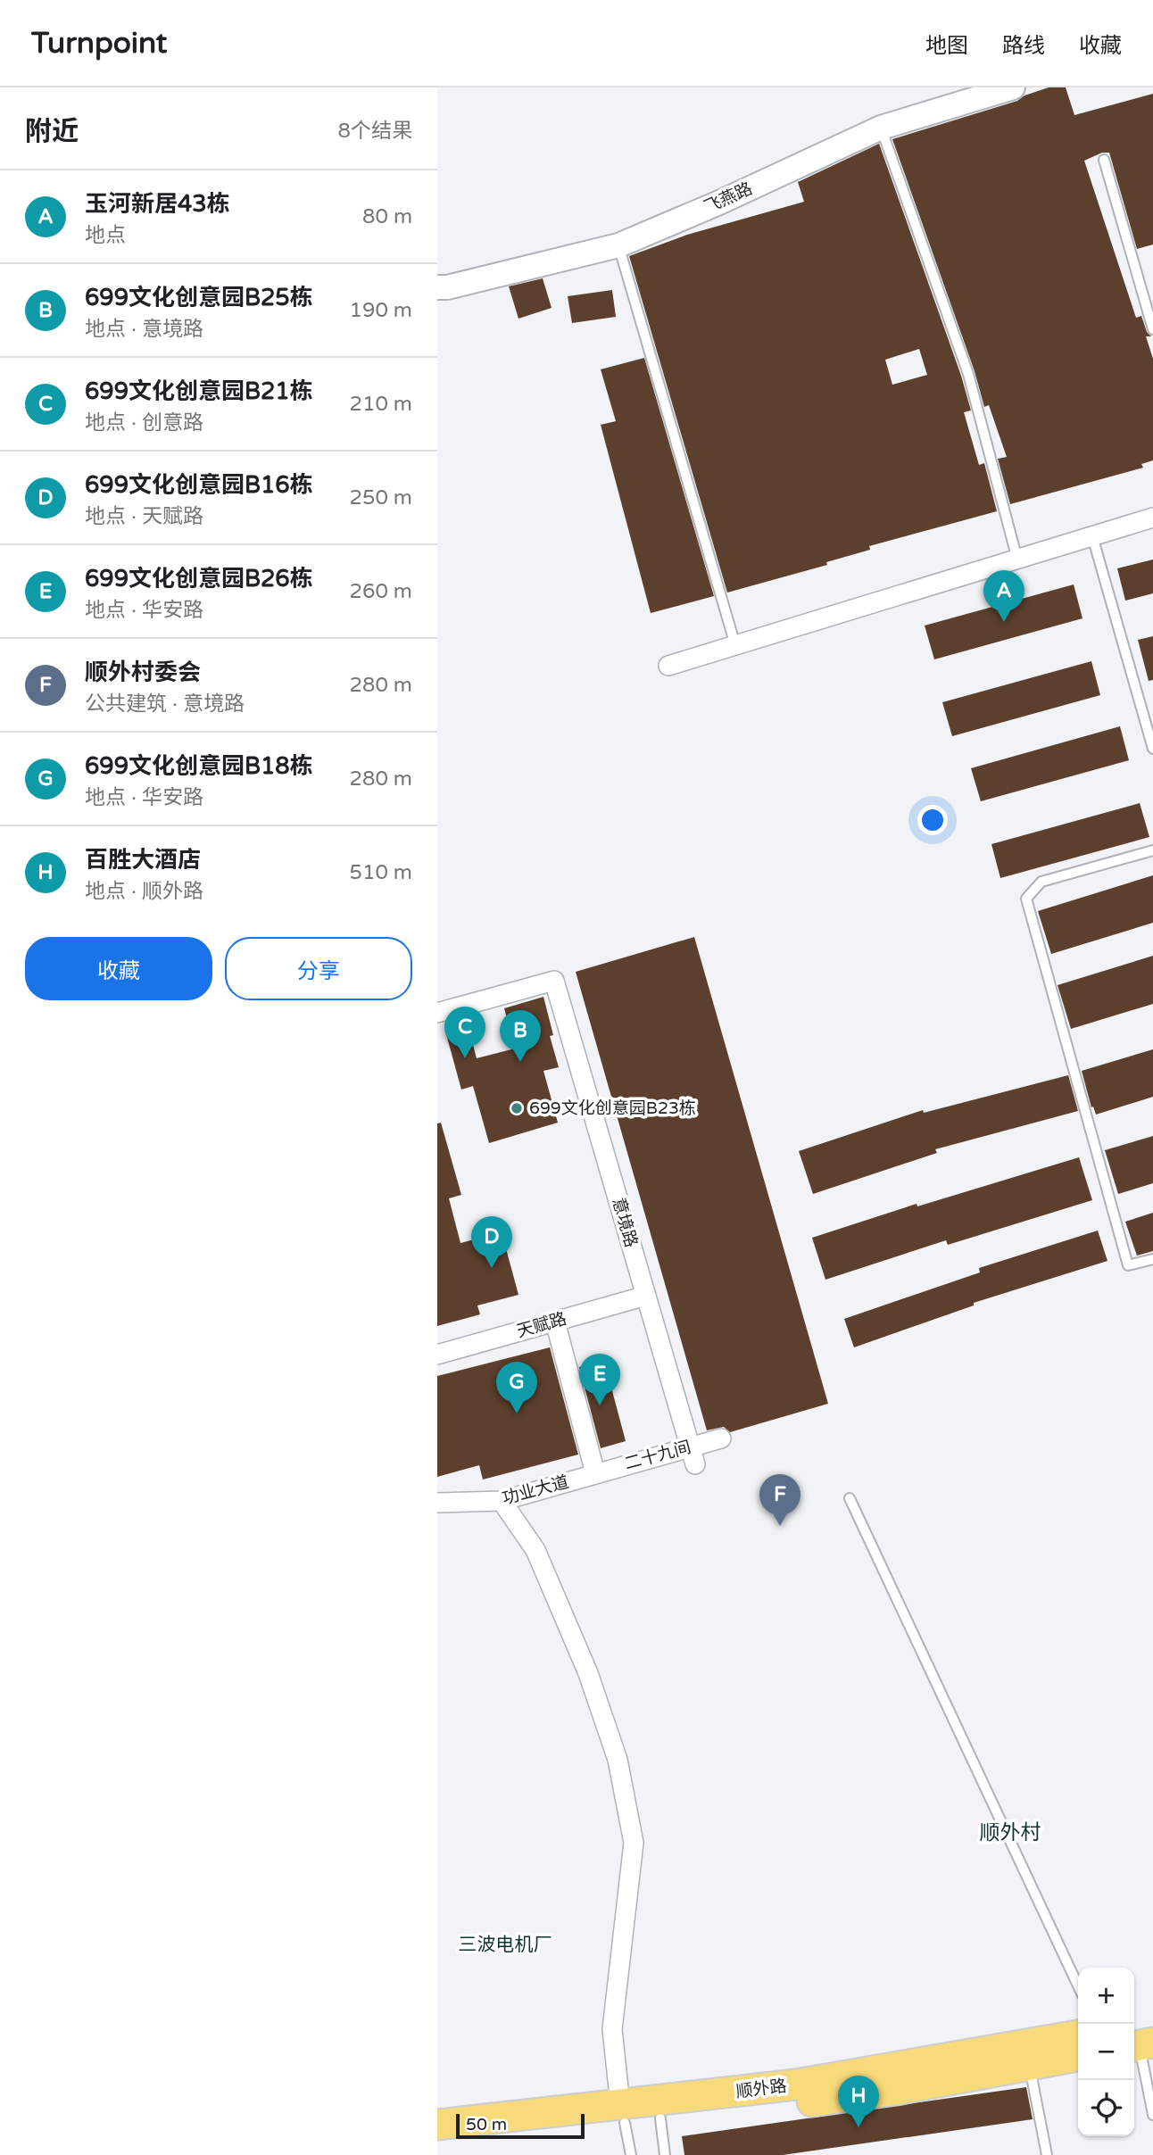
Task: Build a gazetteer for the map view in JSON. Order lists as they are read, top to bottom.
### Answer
{
  "streets": {
    "main road": ["顺外路"],
    "street": [
      "飞燕路",
      "意境路",
      "天赋路",
      "二十九间",
      "功业大道"
    ]
  },
  "crossings": [
    ["意境路", "天赋路"],
    ["意境路", "二十九间"],
    ["二十九间", "功业大道"]
  ],
  "districts": ["顺外村", "三波电机厂"],
  "places": ["699文化创意园B23栋"],
  "scale_bar": "50 m",
  "page": {
    "header": "Turnpoint",
    "nav": ["地图", "路线", "收藏"],
    "heading": ["附近", "8个结果"],
    "list": [
      {
        "mark": "A",
        "name": "玉河新居43栋",
        "note": "地点",
        "value": "80 m"
      },
      {
        "mark": "B",
        "name": "699文化创意园B25栋",
        "note": "地点 · 意境路",
        "value": "190 m"
      },
      {
        "mark": "C",
        "name": "699文化创意园B21栋",
        "note": "地点 · 创意路",
        "value": "210 m"
      },
      {
        "mark": "D",
        "name": "699文化创意园B16栋",
        "note": "地点 · 天赋路",
        "value": "250 m"
      },
      {
        "mark": "E",
        "name": "699文化创意园B26栋",
        "note": "地点 · 华安路",
        "value": "260 m"
      },
      {
        "mark": "F",
        "name": "顺外村委会",
        "note": "公共建筑 · 意境路",
        "value": "280 m"
      },
      {
        "mark": "G",
        "name": "699文化创意园B18栋",
        "note": "地点 · 华安路",
        "value": "280 m"
      },
      {
        "mark": "H",
        "name": "百胜大酒店",
        "note": "地点 · 顺外路",
        "value": "510 m"
      }
    ],
    "pins": [
      "A",
      "C",
      "B",
      "D",
      "E",
      "G",
      "F",
      "H"
    ],
    "buttons": ["收藏", "分享"],
    "map_buttons": ["+", "−"],
    "scale": "50 m"
  }
}
